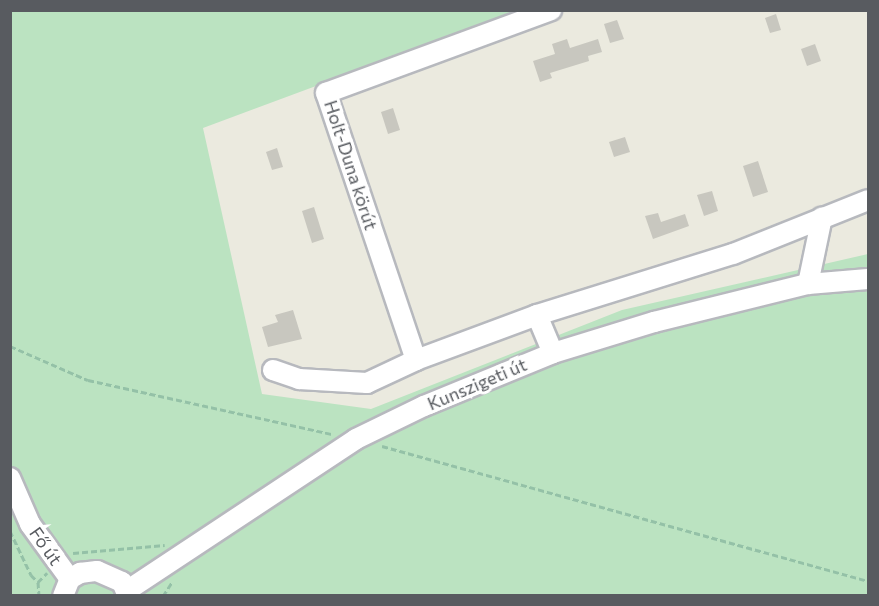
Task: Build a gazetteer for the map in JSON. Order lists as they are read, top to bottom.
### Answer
{
  "streets": {
    "street": ["Holt-Duna körút", "Kunszigeti út", "Fő út"]
  },
  "crossings": [
    ["Kunszigeti út", "Fő út"]
  ]
}
